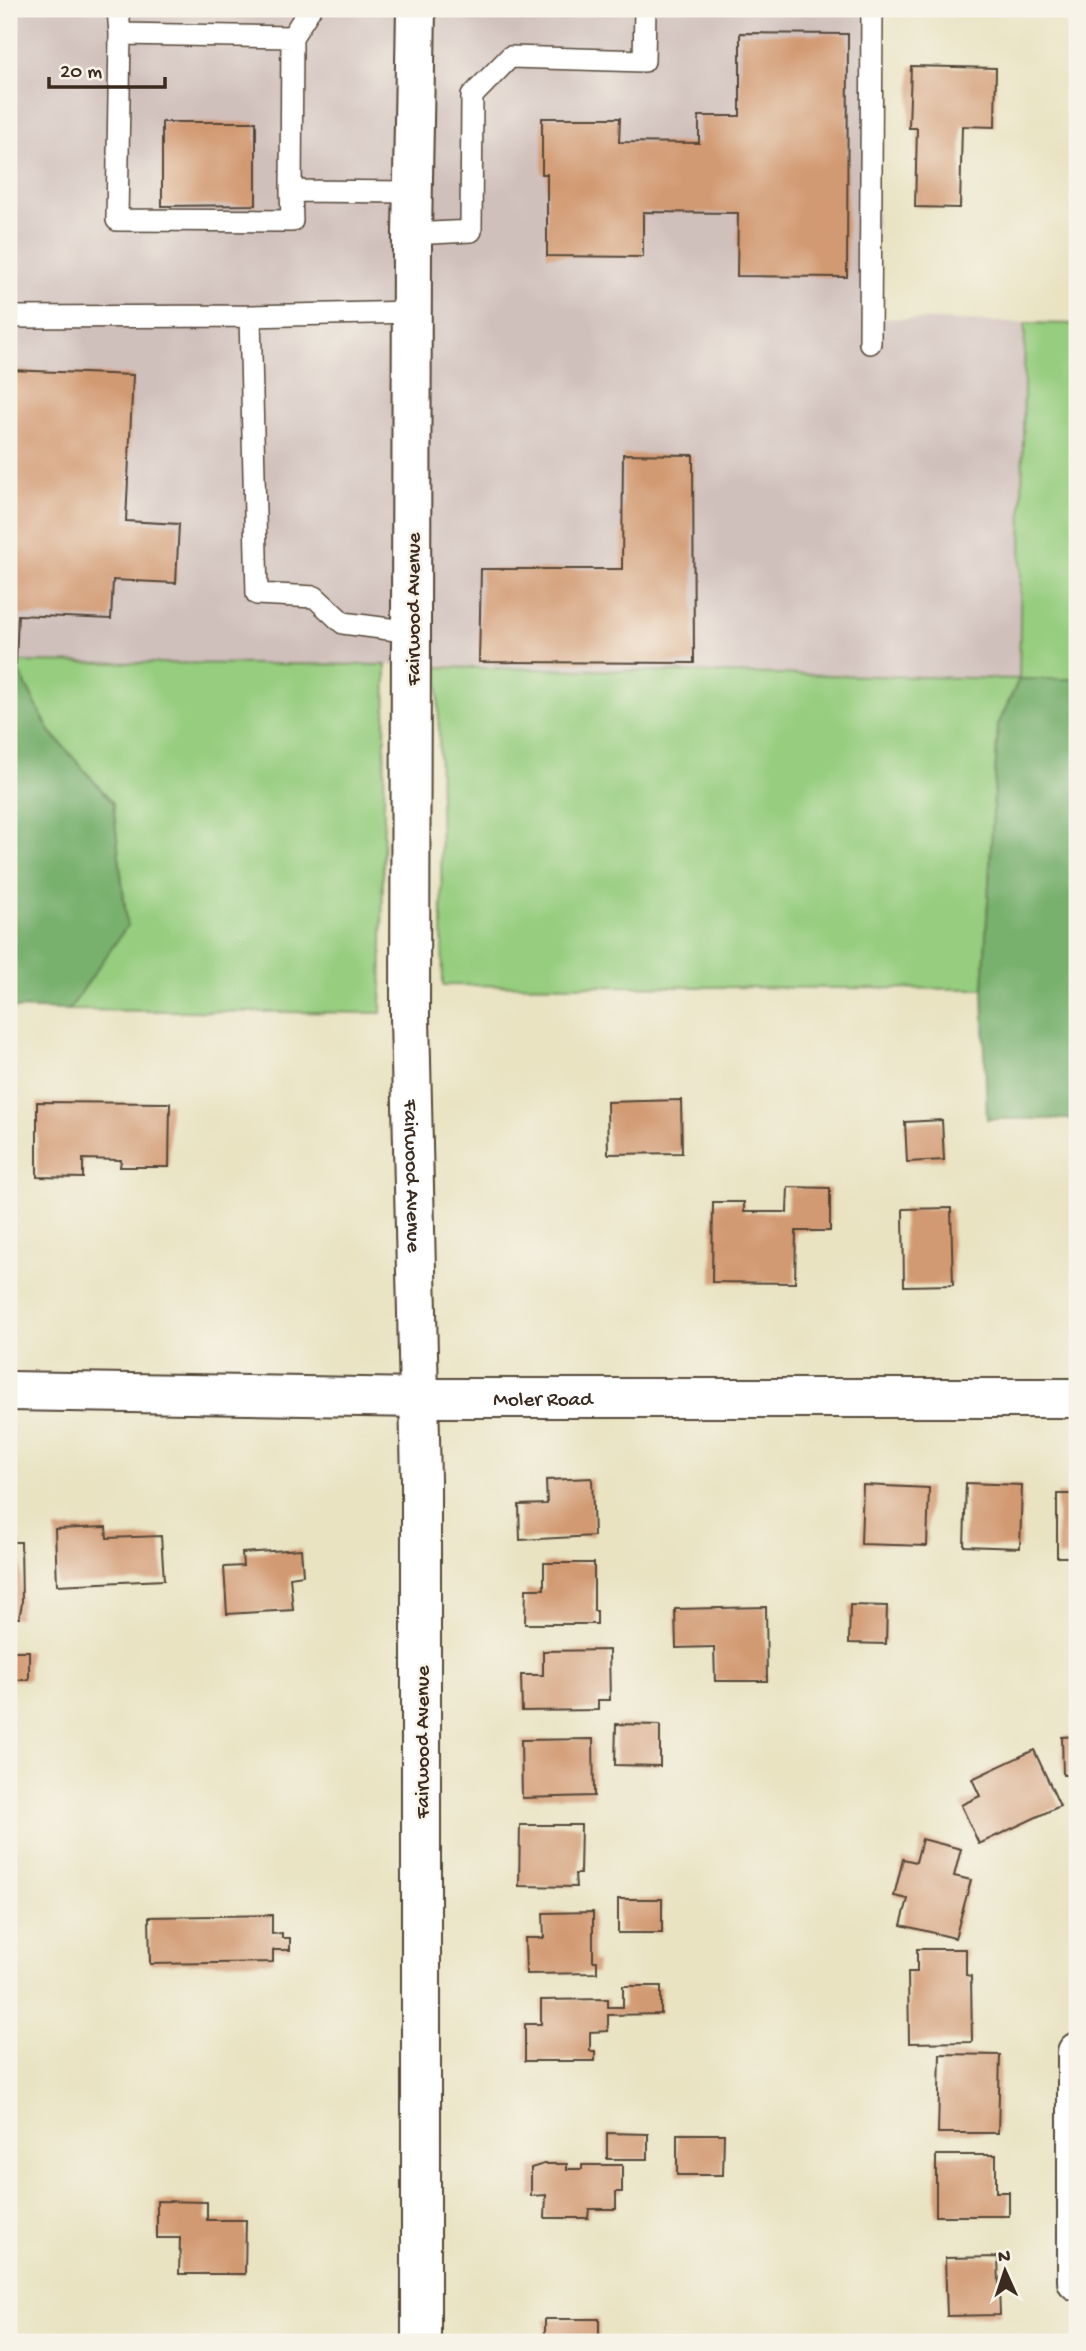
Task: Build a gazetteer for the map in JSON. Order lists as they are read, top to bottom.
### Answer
{
  "streets": {
    "street": ["Fairwood Avenue", "Moler Road"]
  },
  "crossings": [
    ["Fairwood Avenue", "Moler Road"]
  ],
  "scale_bar": "20 m",
  "north": "top"
}
